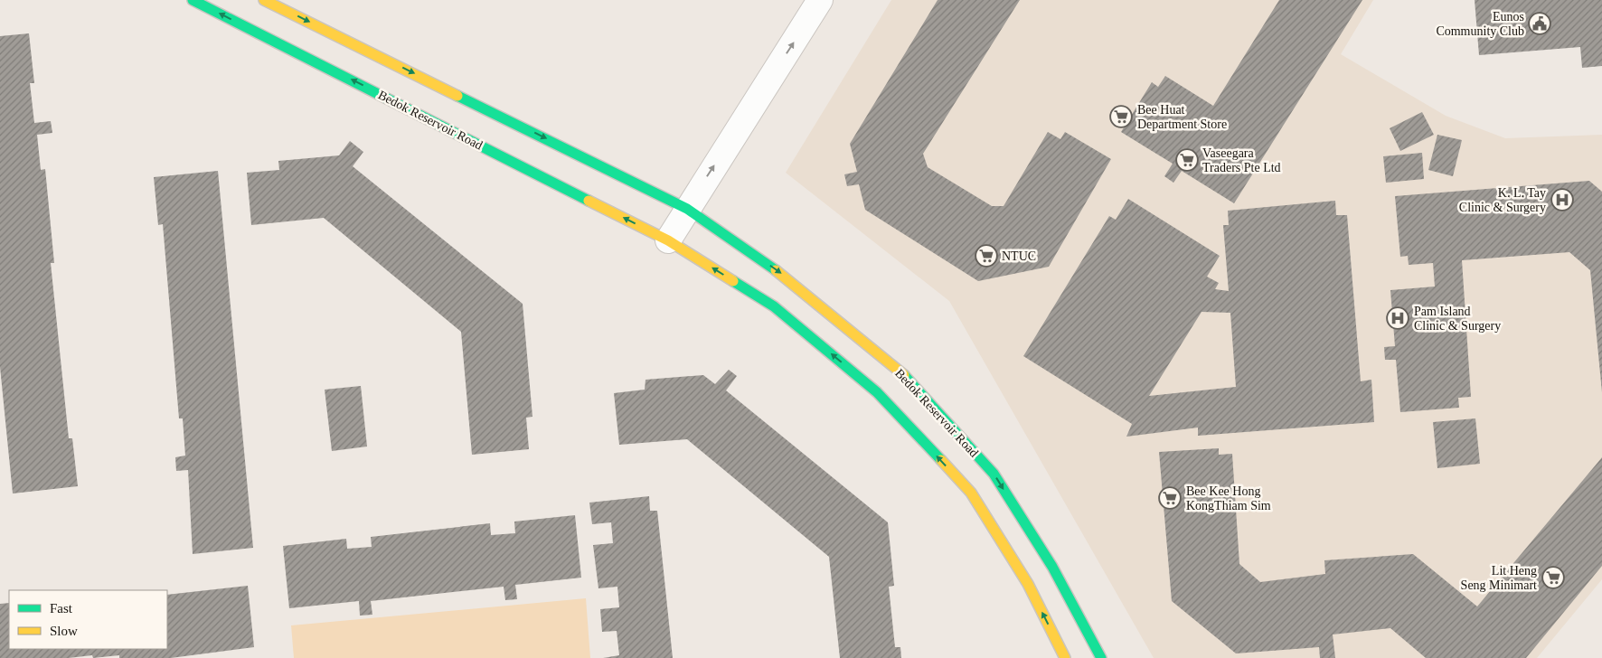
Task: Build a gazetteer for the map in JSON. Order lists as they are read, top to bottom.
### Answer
{
  "streets": {
    "main road": ["Bedok Reservoir Road"]
  },
  "places": {
    "public building": ["Eunos Community Club"],
    "supermarket": [
      "Bee Huat Department Store",
      "Vaseegara Traders Pte Ltd",
      "NTUC",
      "Bee Kee Hong KongThiam Sim",
      "Lit Heng Seng Minimart"
    ],
    "hospital": ["K. L. Tay Clinic & Surgery", "Pam Island Clinic & Surgery"]
  },
  "legend": ["Fast", "Slow"]
}
